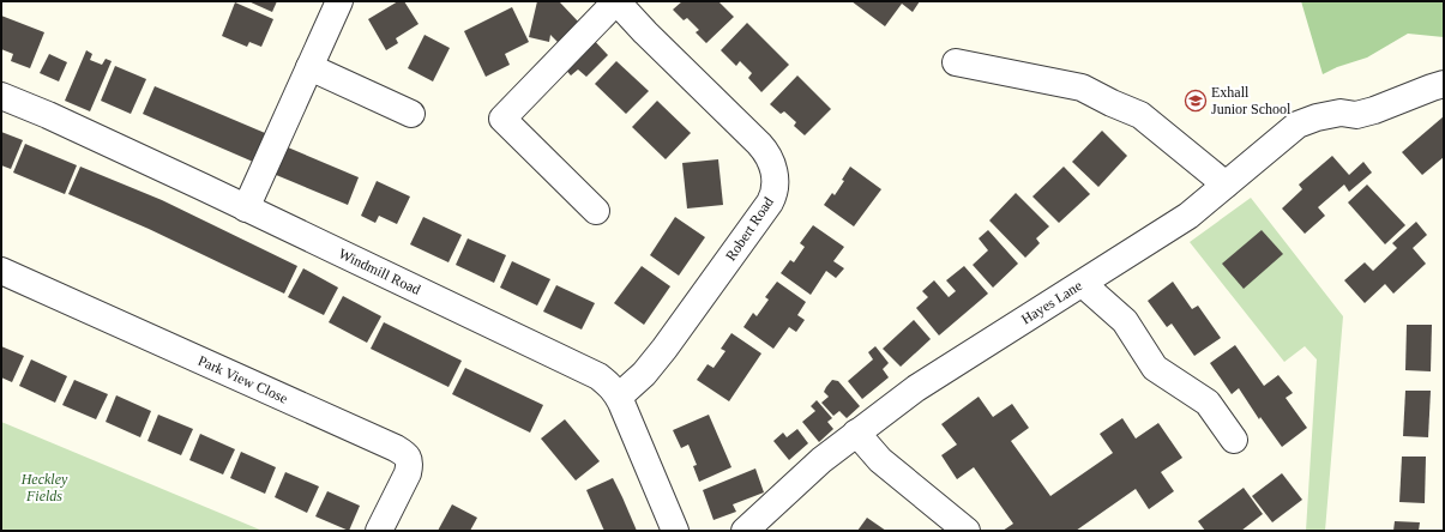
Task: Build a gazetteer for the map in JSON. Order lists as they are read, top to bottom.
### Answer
{
  "streets": {
    "street": [
      "Robert Road",
      "Windmill Road",
      "Hayes Lane",
      "Park View Close"
    ]
  },
  "crossings": [
    ["Robert Road", "Windmill Road"]
  ],
  "parks": ["Heckley Fields"],
  "places": {
    "school or university": ["Exhall Junior School"]
  }
}
